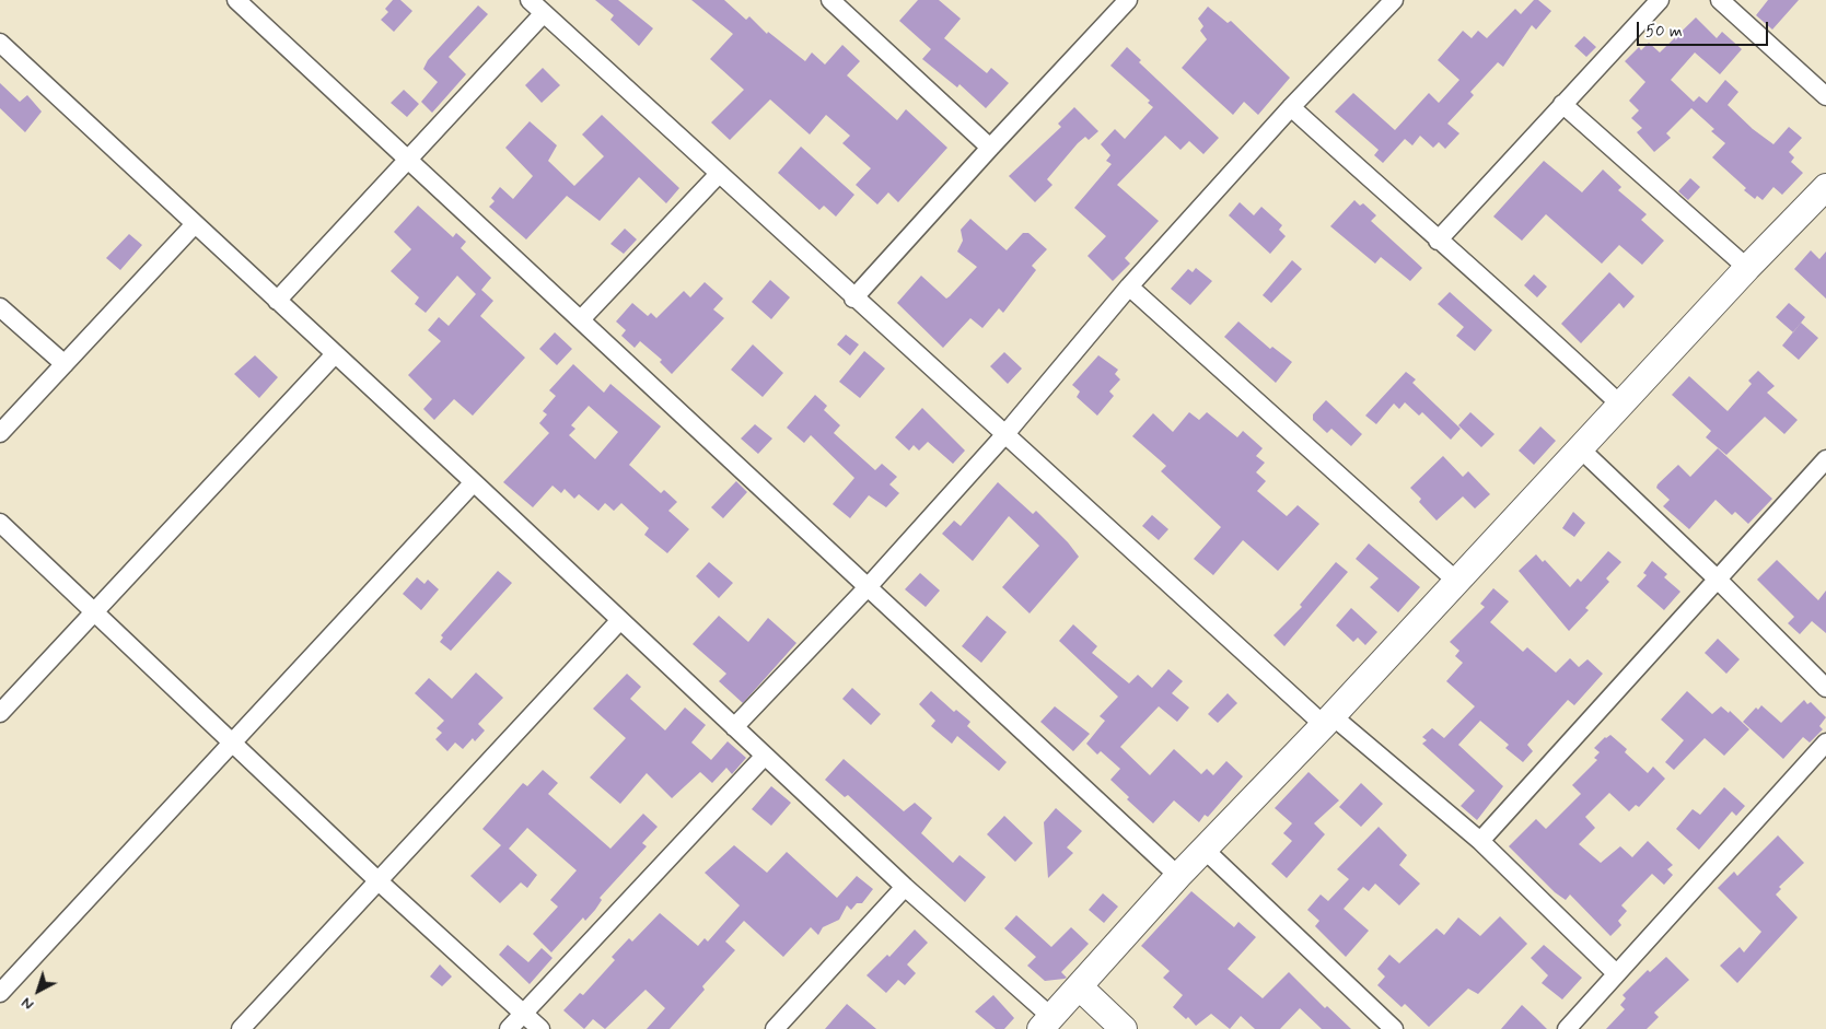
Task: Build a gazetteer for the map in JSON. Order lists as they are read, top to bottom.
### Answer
{
  "scale_bar": "50 m",
  "north": "bottom left"
}
